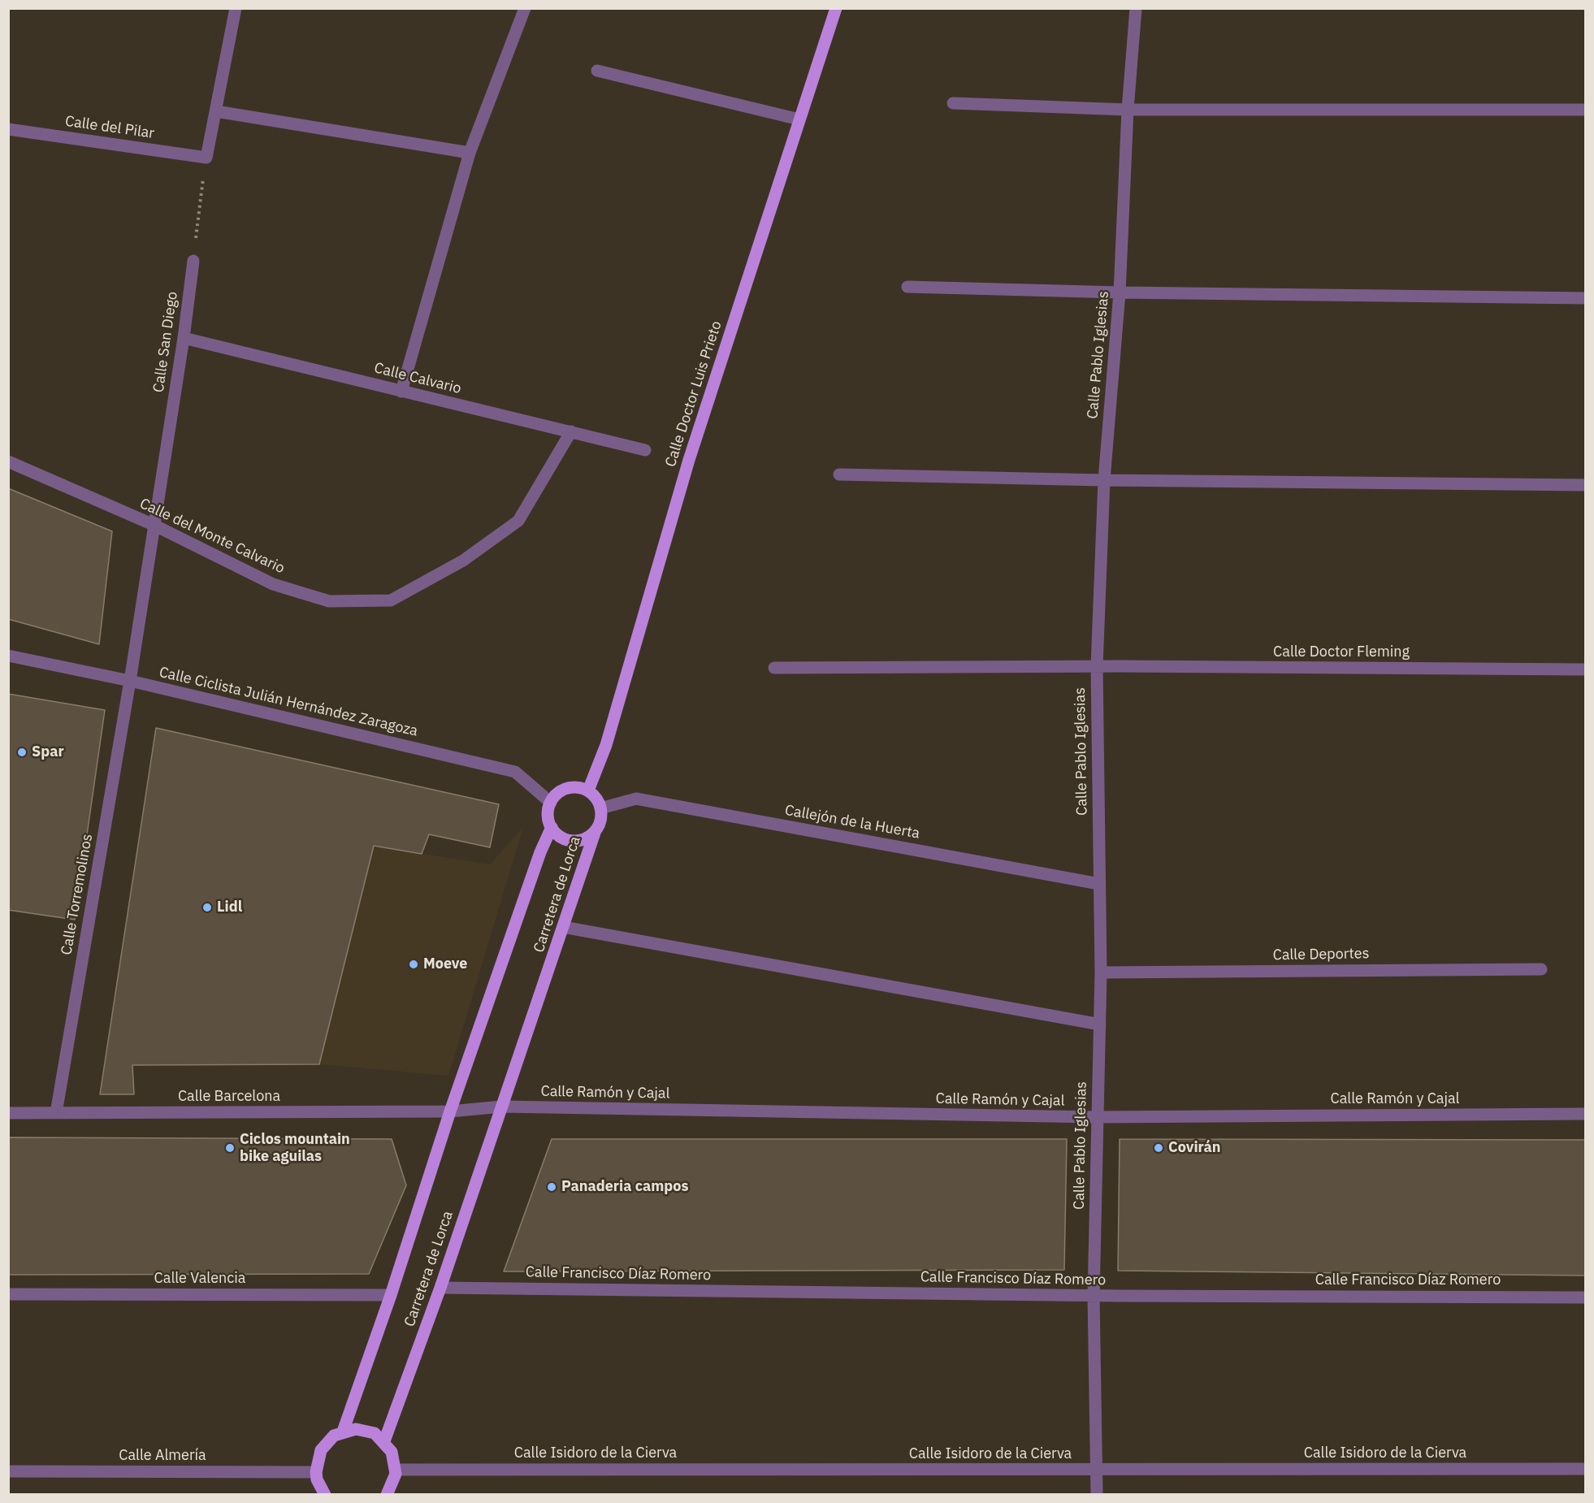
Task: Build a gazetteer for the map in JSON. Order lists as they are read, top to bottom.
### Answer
{
  "streets": {
    "main road": ["Calle Doctor Luis Prieto", "Carretera de Lorca"],
    "street": [
      "Calle del Pilar",
      "Calle San Diego",
      "Calle Pablo Iglesias",
      "Calle Calvario",
      "Calle del Monte Calvario",
      "Calle Doctor Fleming",
      "Calle Ciclista Julián Hernández Zaragoza",
      "Callejón de la Huerta",
      "Calle Torremolinos",
      "Calle Deportes",
      "Calle Ramón y Cajal",
      "Calle Barcelona",
      "Calle Francisco Díaz Romero",
      "Calle Valencia",
      "Calle Isidoro de la Cierva",
      "Calle Almería"
    ]
  },
  "crossings": [
    ["Calle San Diego", "Calle Calvario"],
    ["Calle San Diego", "Calle del Monte Calvario"],
    ["Calle San Diego", "Calle Ciclista Julián Hernández Zaragoza"],
    ["Calle San Diego", "Calle Torremolinos"],
    ["Calle Pablo Iglesias", "Calle Doctor Fleming"],
    ["Calle Pablo Iglesias", "Callejón de la Huerta"],
    ["Calle Pablo Iglesias", "Calle Deportes"],
    ["Calle Pablo Iglesias", "Calle Ramón y Cajal"],
    ["Calle Pablo Iglesias", "Calle Francisco Díaz Romero"],
    ["Calle Pablo Iglesias", "Calle Isidoro de la Cierva"],
    ["Calle Calvario", "Calle del Monte Calvario"],
    ["Calle Doctor Luis Prieto", "Calle Ciclista Julián Hernández Zaragoza"],
    ["Calle Doctor Luis Prieto", "Callejón de la Huerta"],
    ["Calle Doctor Luis Prieto", "Carretera de Lorca"],
    ["Calle Ciclista Julián Hernández Zaragoza", "Callejón de la Huerta"],
    ["Calle Ciclista Julián Hernández Zaragoza", "Calle Torremolinos"],
    ["Calle Ciclista Julián Hernández Zaragoza", "Carretera de Lorca"],
    ["Callejón de la Huerta", "Carretera de Lorca"],
    ["Calle Torremolinos", "Calle Barcelona"],
    ["Carretera de Lorca", "Calle Ramón y Cajal"],
    ["Carretera de Lorca", "Calle Barcelona"],
    ["Carretera de Lorca", "Calle Francisco Díaz Romero"],
    ["Carretera de Lorca", "Calle Valencia"]
  ],
  "places": [
    "Spar",
    "Lidl",
    "Moeve",
    "Ciclos mountain bike aguilas",
    "Covirán",
    "Panaderia campos"
  ]
}
